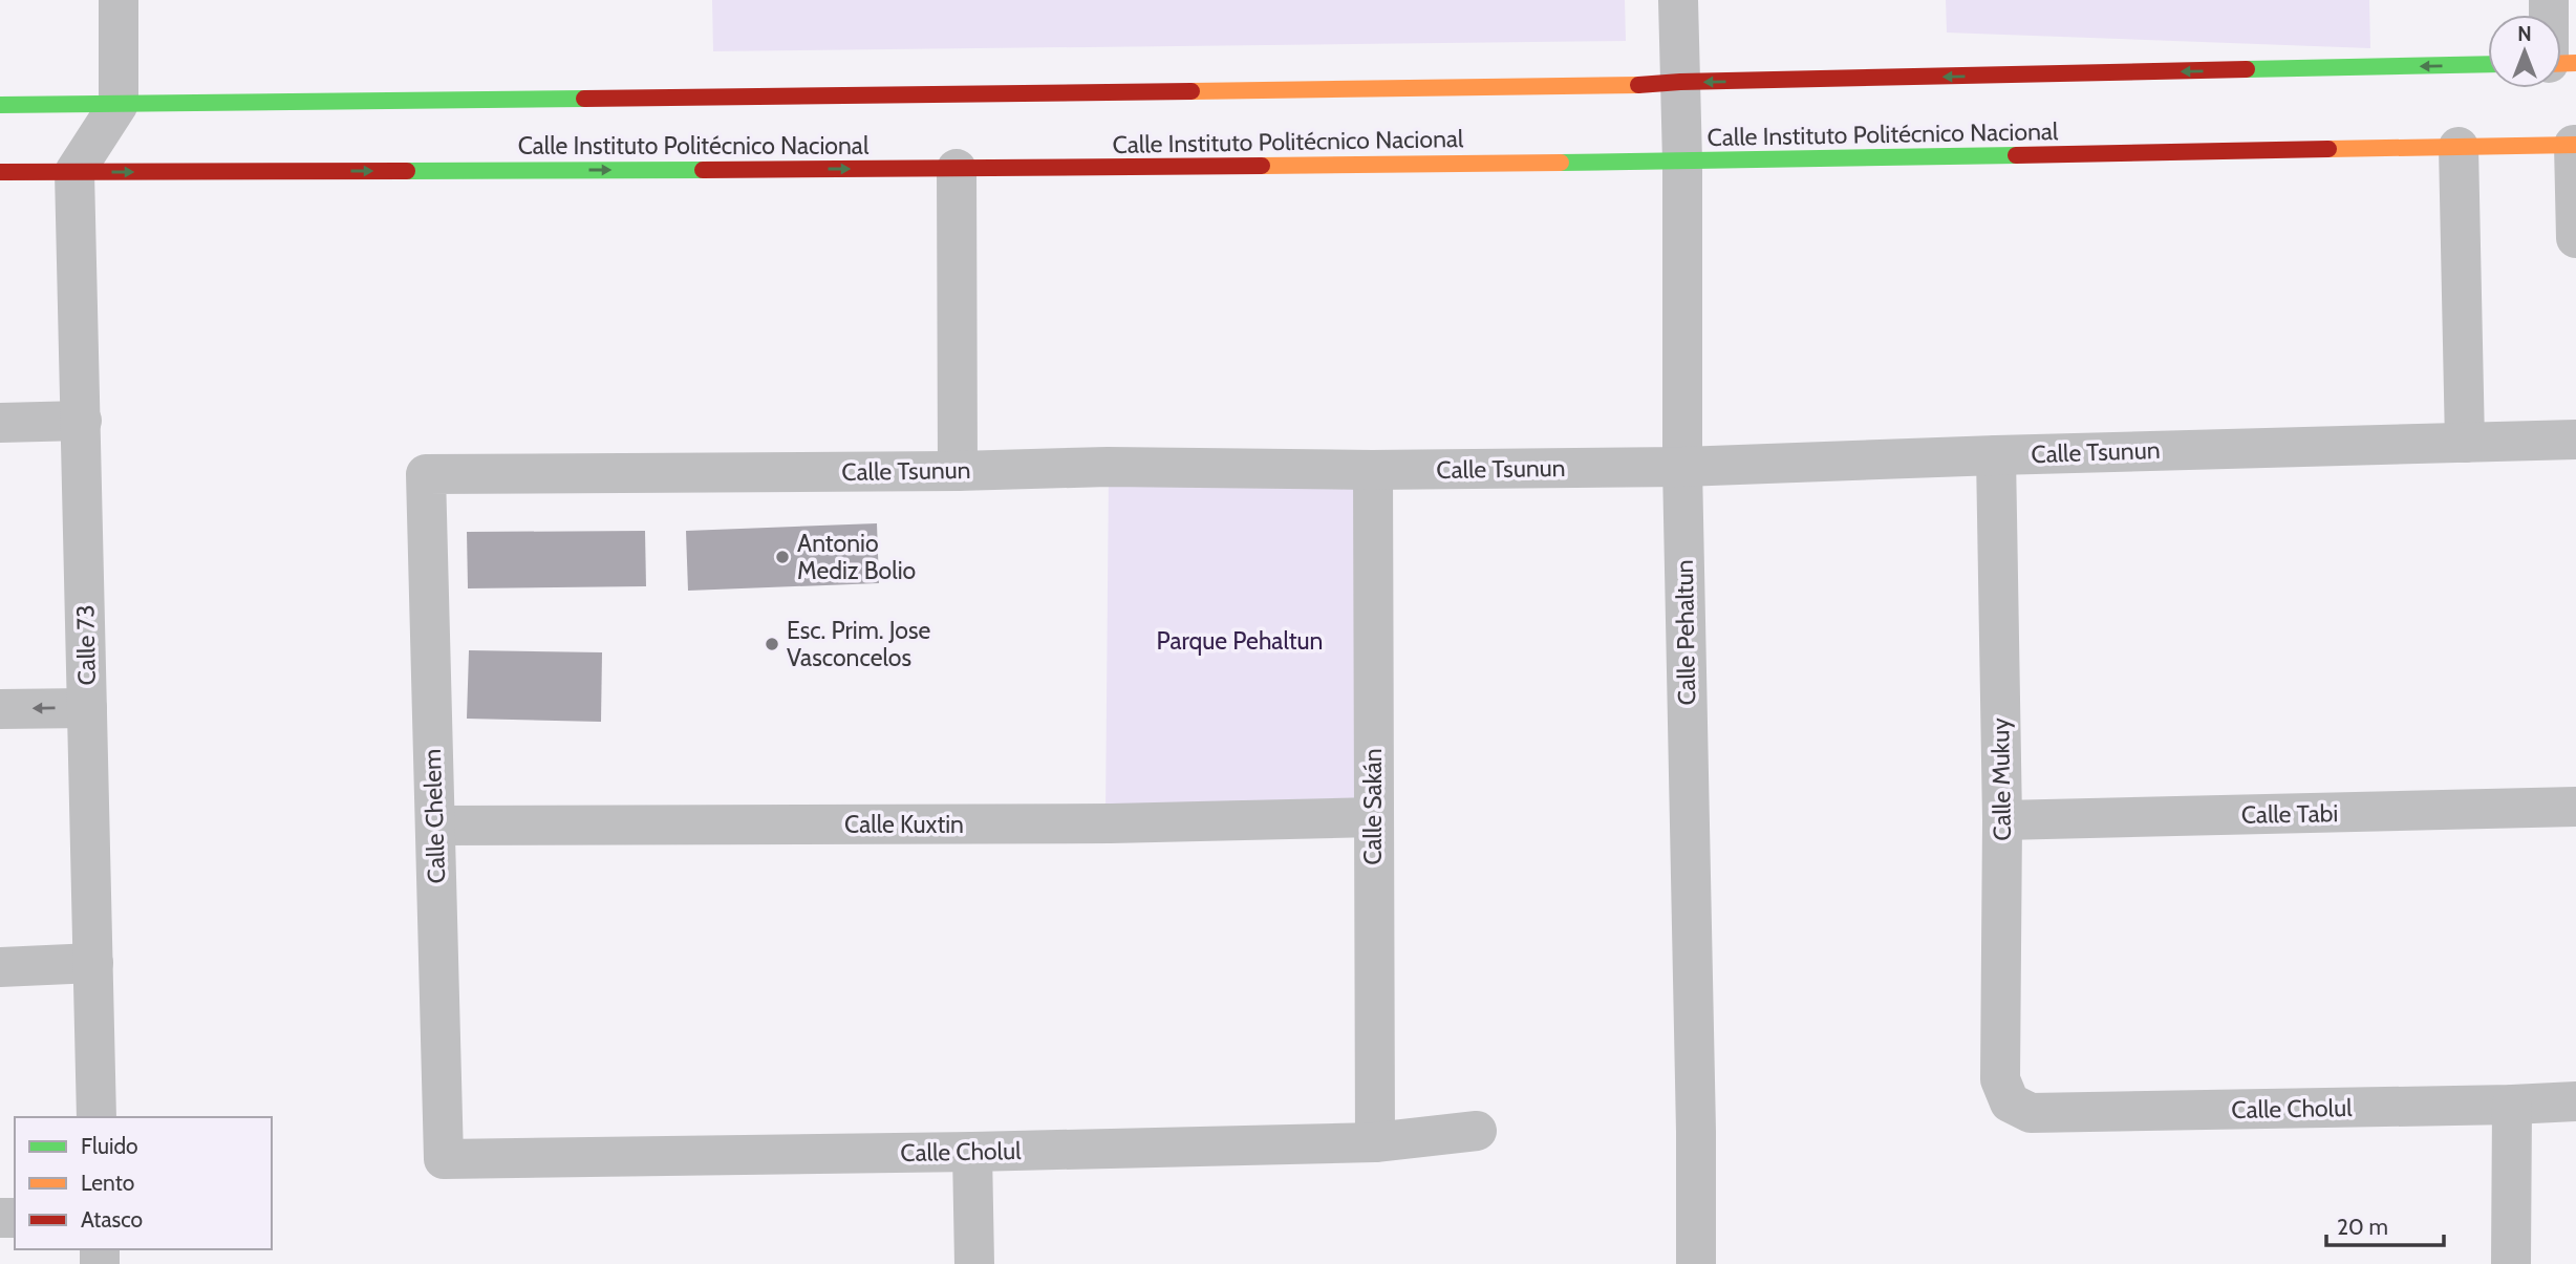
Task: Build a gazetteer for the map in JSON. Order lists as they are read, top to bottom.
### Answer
{
  "streets": {
    "street": [
      "Calle Instituto Politécnico Nacional",
      "Calle Tsunun",
      "Calle Pehaltun",
      "Calle 73",
      "Calle Mukuy",
      "Calle Sakán",
      "Calle Tabi",
      "Calle Chelem",
      "Calle Kuxtin",
      "Calle Cholul"
    ]
  },
  "crossings": [
    ["Calle Instituto Politécnico Nacional", "Calle Pehaltun"],
    ["Calle Instituto Politécnico Nacional", "Calle 73"],
    ["Calle Tsunun", "Calle Pehaltun"],
    ["Calle Tsunun", "Calle Mukuy"],
    ["Calle Tsunun", "Calle Sakán"],
    ["Calle Tsunun", "Calle Chelem"],
    ["Calle Mukuy", "Calle Tabi"],
    ["Calle Mukuy", "Calle Cholul"],
    ["Calle Sakán", "Calle Kuxtin"],
    ["Calle Sakán", "Calle Cholul"],
    ["Calle Chelem", "Calle Kuxtin"],
    ["Calle Chelem", "Calle Cholul"]
  ],
  "parks": ["Parque Pehaltun"],
  "places": ["Antonio Mediz Bolio", "Esc. Prim. Jose Vasconcelos"],
  "legend": ["Fluido", "Lento", "Atasco"],
  "scale_bar": "20 m",
  "north": "top"
}
